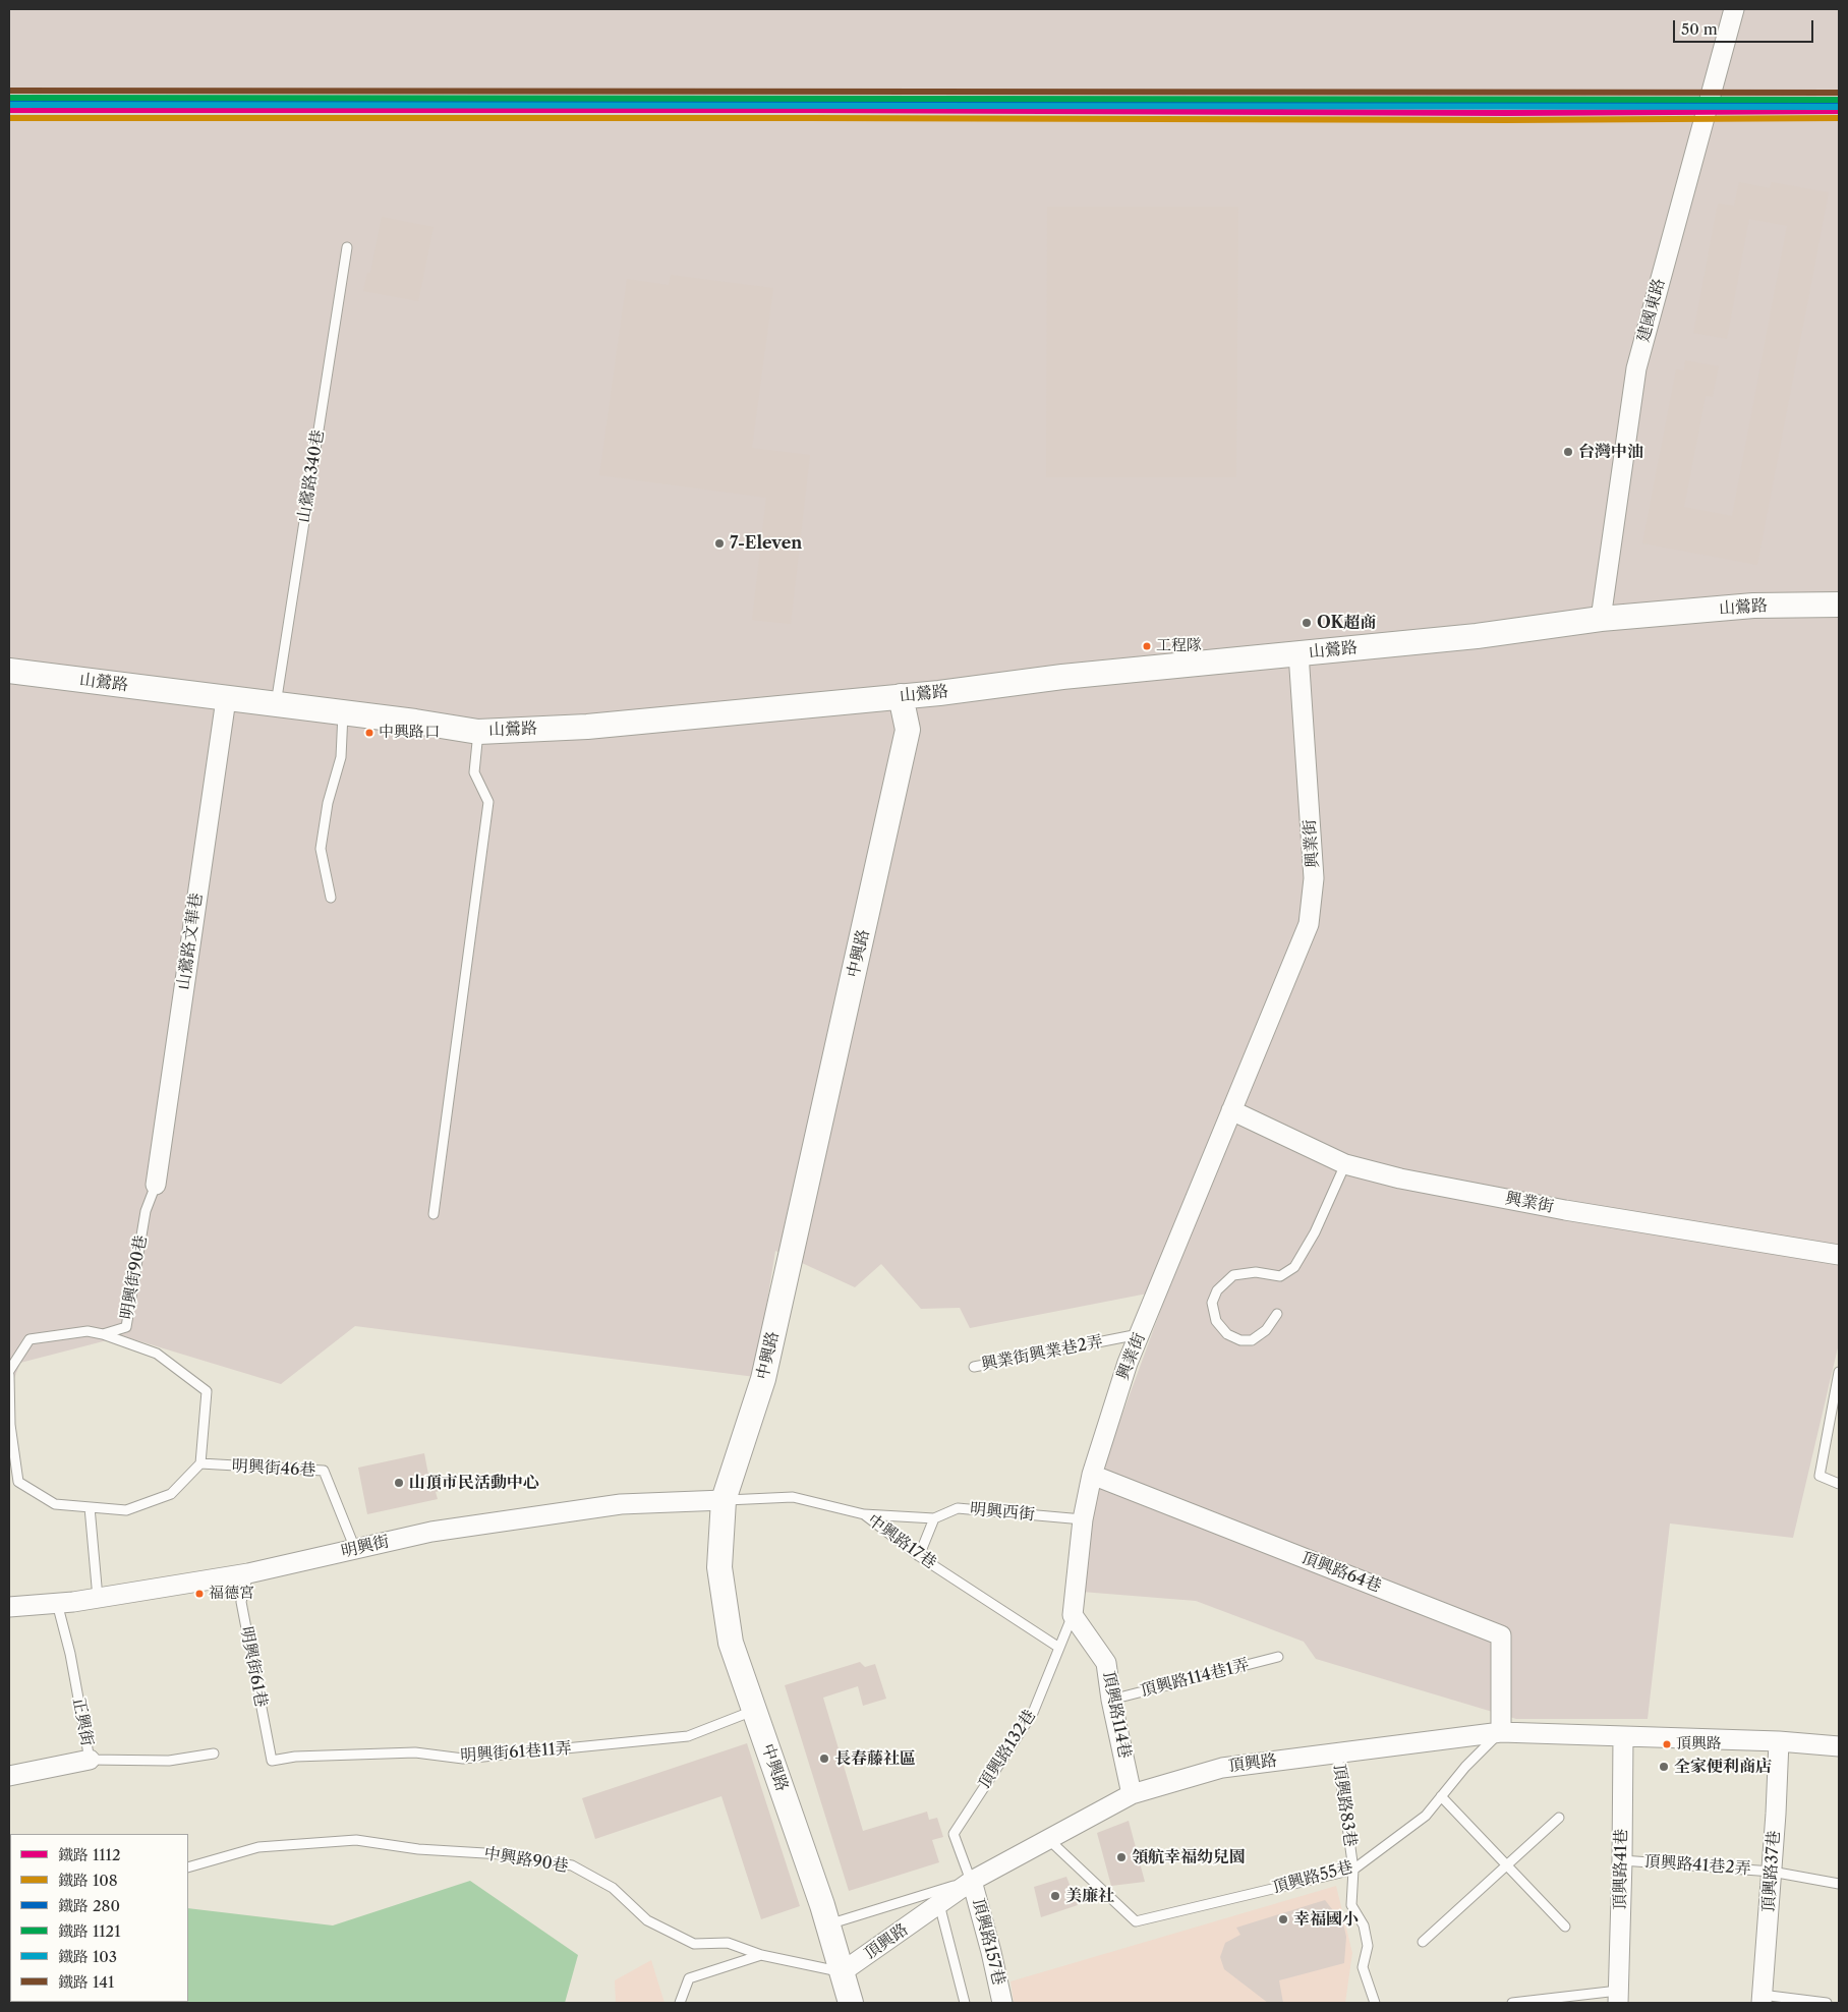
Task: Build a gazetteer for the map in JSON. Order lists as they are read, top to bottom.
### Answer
{
  "streets": {
    "street": [
      "建國東路",
      "山鶯路",
      "興業街",
      "山鶯路文華巷",
      "中興路",
      "明興街",
      "頂興路64巷",
      "頂興路114巷",
      "正興街",
      "頂興路",
      "頂興路41巷",
      "頂興路37巷",
      "頂興路157巷"
    ],
    "lane": [
      "山鶯路340巷",
      "明興街90巷",
      "興業街興業巷2弄",
      "明興街46巷",
      "明興西街",
      "中興路17巷",
      "明興街61巷",
      "頂興路114巷1弄",
      "頂興路132巷",
      "明興街61巷11弄",
      "頂興路83巷",
      "中興路90巷",
      "頂興路41巷2弄",
      "頂興路55巷"
    ]
  },
  "crossings": [
    ["建國東路", "山鶯路"],
    ["山鶯路340巷", "山鶯路"],
    ["山鶯路", "興業街"],
    ["山鶯路", "山鶯路文華巷"],
    ["山鶯路", "中興路"],
    ["興業街", "興業街興業巷2弄"],
    ["興業街", "明興西街"],
    ["興業街", "頂興路64巷"],
    ["興業街", "頂興路114巷"],
    ["興業街", "頂興路132巷"],
    ["山鶯路文華巷", "明興街90巷"],
    ["中興路", "中興路17巷"],
    ["中興路", "明興街"],
    ["中興路", "明興街61巷11弄"],
    ["中興路", "頂興路"],
    ["中興路", "中興路90巷"],
    ["明興街90巷", "明興街46巷"],
    ["明興街46巷", "明興街"],
    ["中興路17巷", "明興街"],
    ["中興路17巷", "頂興路132巷"],
    ["明興街", "明興街61巷"],
    ["明興街", "正興街"],
    ["頂興路64巷", "頂興路"],
    ["頂興路64巷", "頂興路55巷"],
    ["明興街61巷", "明興街61巷11弄"],
    ["頂興路114巷1弄", "頂興路114巷"],
    ["頂興路114巷", "頂興路132巷"],
    ["頂興路114巷", "頂興路"],
    ["頂興路132巷", "頂興路"],
    ["頂興路132巷", "頂興路157巷"],
    ["頂興路", "頂興路83巷"],
    ["頂興路", "中興路90巷"],
    ["頂興路", "頂興路41巷"],
    ["頂興路", "頂興路37巷"],
    ["頂興路", "頂興路55巷"],
    ["頂興路", "頂興路157巷"],
    ["頂興路83巷", "頂興路55巷"],
    ["頂興路41巷2弄", "頂興路41巷"],
    ["頂興路41巷2弄", "頂興路37巷"]
  ],
  "places": [
    "台灣中油",
    "7-Eleven",
    "OK超商",
    "工程隊",
    "中興路口",
    "山頂市民活動中心",
    "福德宮",
    "頂興路",
    "長春藤社區",
    "全家便利商店",
    "領航幸福幼兒園",
    "美廉社",
    "幸福國小"
  ],
  "lines": [
    "rail line 141",
    "rail line 1121",
    "rail line 280",
    "rail line 103",
    "rail line 1112",
    "rail line 108"
  ],
  "legend": [
    "鐵路 1112",
    "鐵路 108",
    "鐵路 280",
    "鐵路 1121",
    "鐵路 103",
    "鐵路 141"
  ],
  "scale_bar": "50 m"
}
